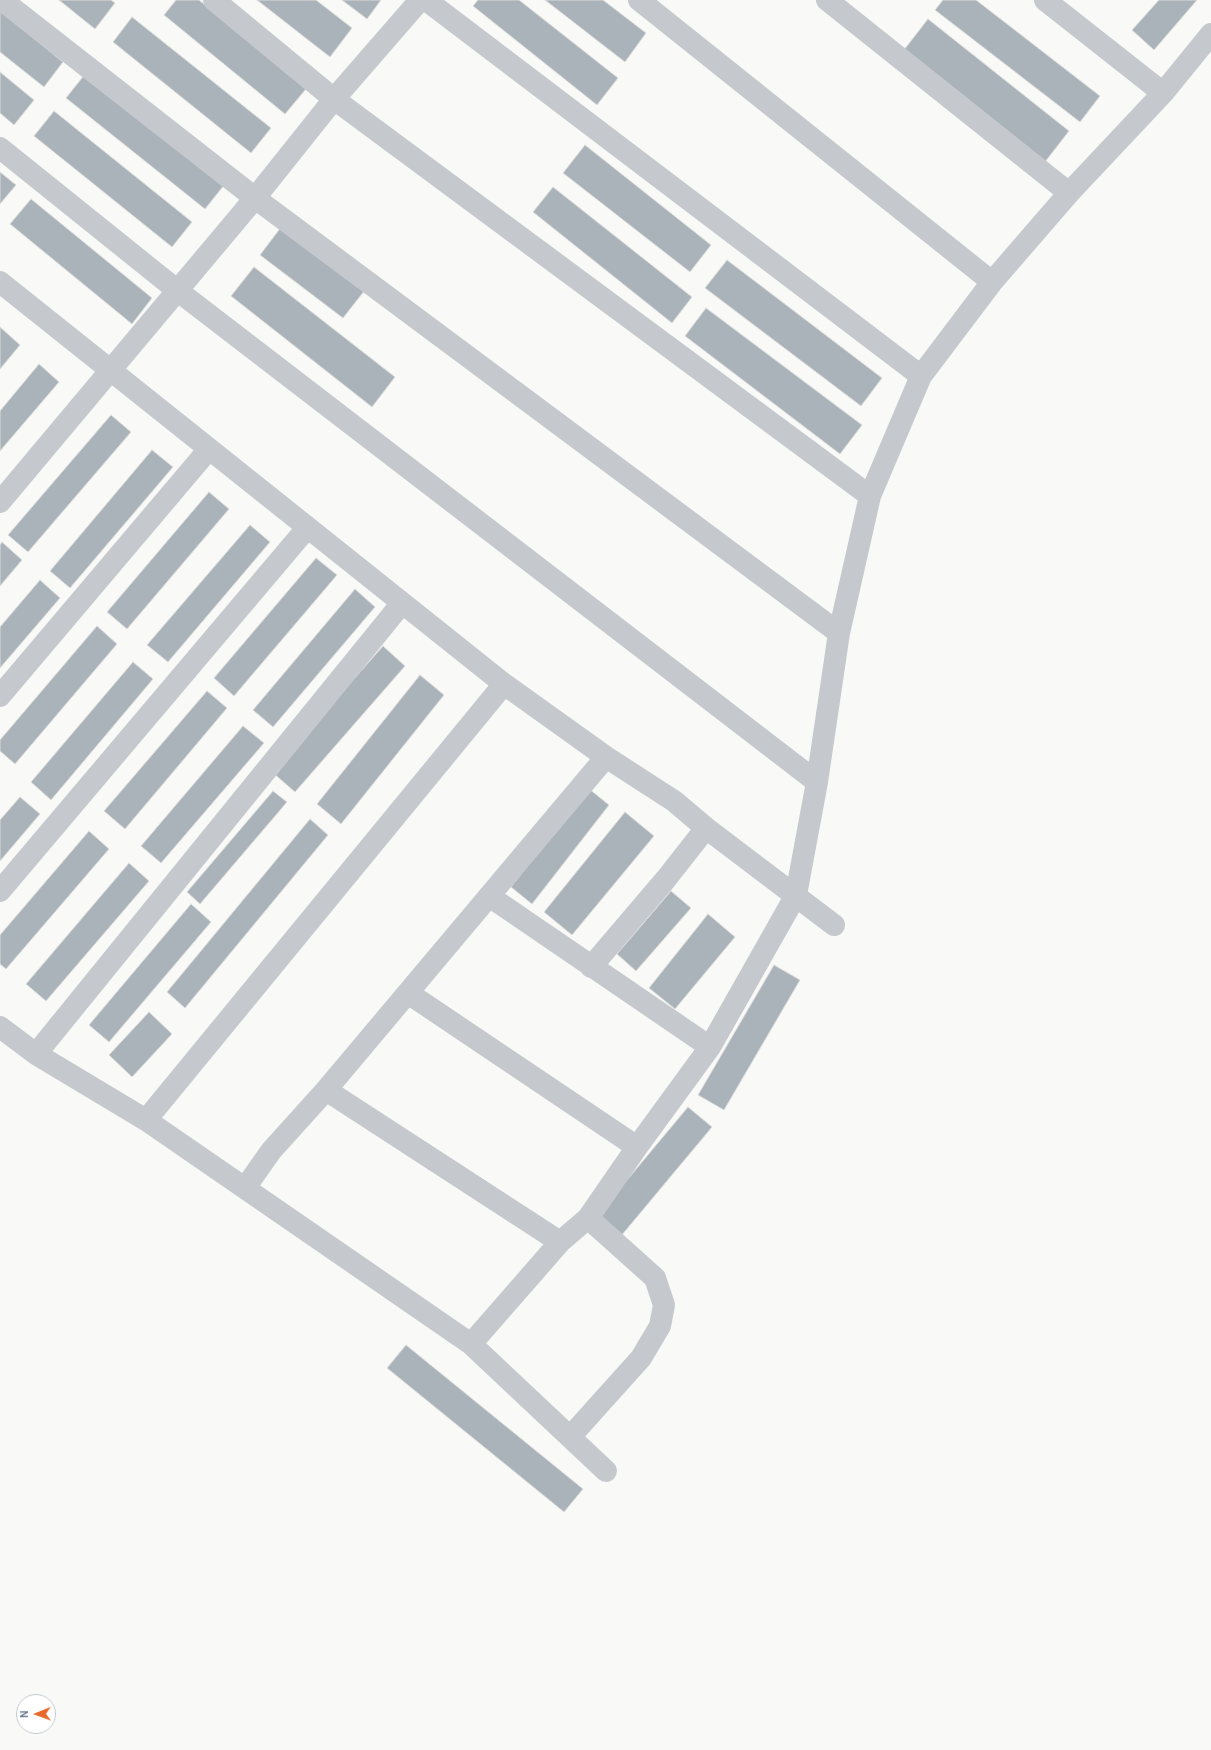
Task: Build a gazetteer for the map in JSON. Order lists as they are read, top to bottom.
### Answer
{
  "north": "left"
}
